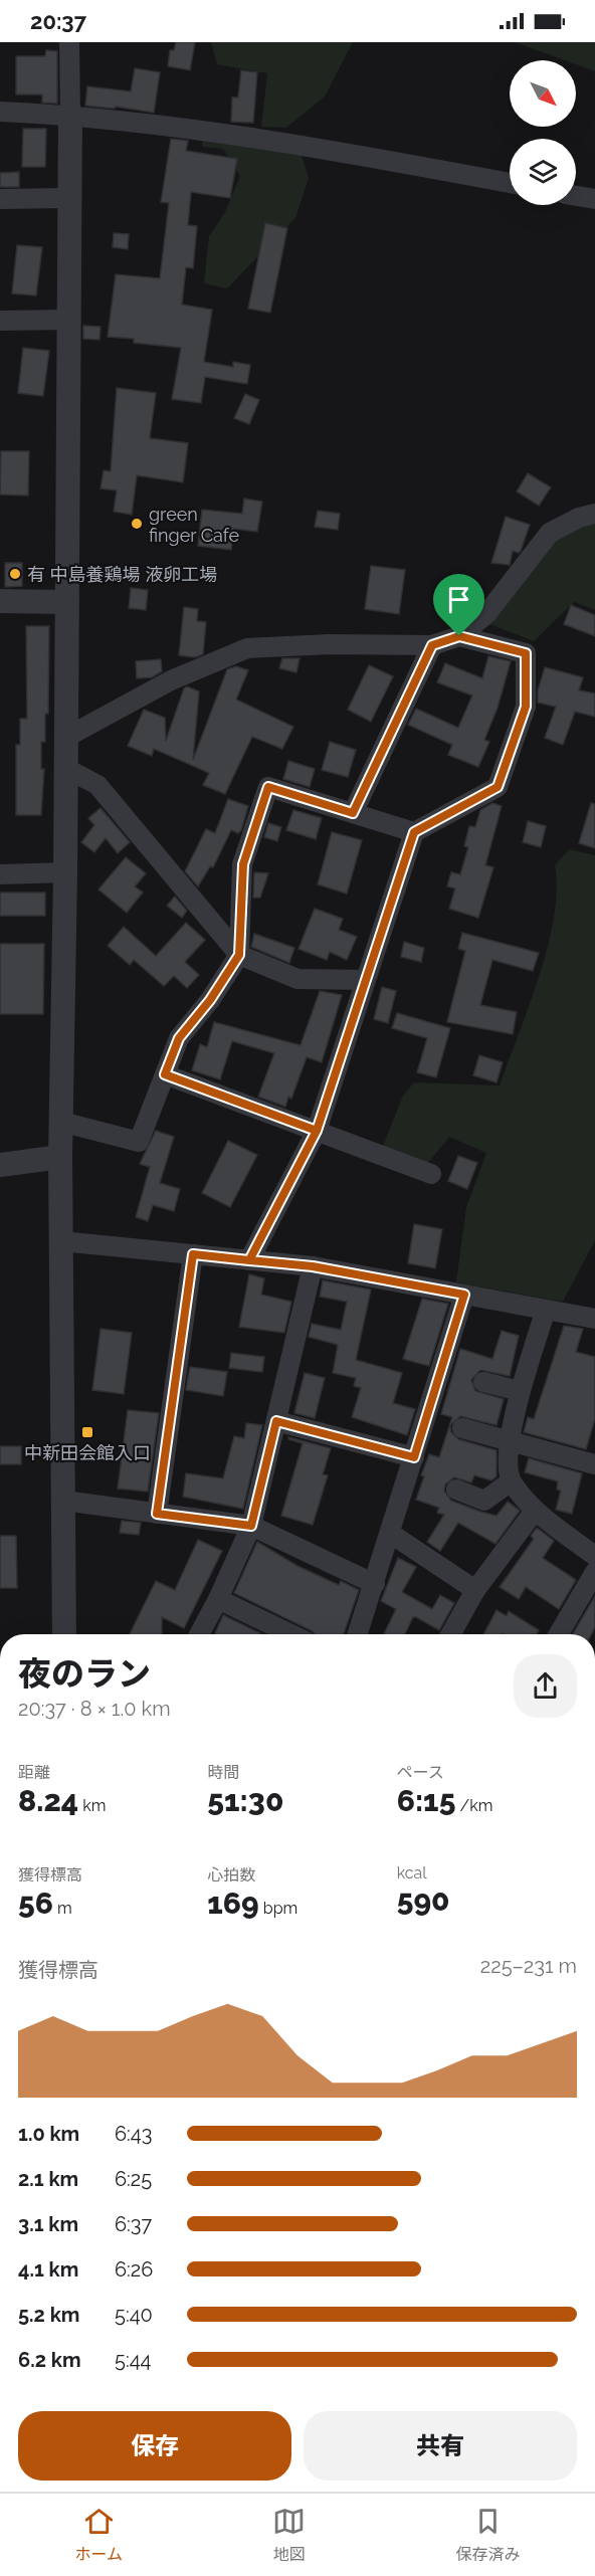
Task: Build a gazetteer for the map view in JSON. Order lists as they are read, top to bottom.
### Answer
{
  "places": {
    "other": ["green finger Cafe", "有 中島養鶏場 液卵工場"],
    "transit": ["中新田会館入口"]
  },
  "north": "bottom right",
  "page": {
    "status": "20:37",
    "heading": ["夜のラン", "20:37 · 8 × 1.0 km"],
    "stats": [
      ["距離", "8.24 km"],
      ["時間", "51:30"],
      ["ペース", "6:15 /km"],
      ["獲得標高", "56 m"],
      ["心拍数", "169 bpm"],
      ["kcal", "590"]
    ],
    "chart": ["獲得標高", "225–231 m"],
    "list": [
      {
        "name": "1.0 km",
        "note": "6:43"
      },
      {
        "name": "2.1 km",
        "note": "6:25"
      },
      {
        "name": "3.1 km",
        "note": "6:37"
      },
      {
        "name": "4.1 km",
        "note": "6:26"
      },
      {
        "name": "5.2 km",
        "note": "5:40"
      },
      {
        "name": "6.2 km",
        "note": "5:44"
      }
    ],
    "buttons": ["保存", "共有"],
    "tabs": ["ホーム", "地図", "保存済み"]
  }
}
